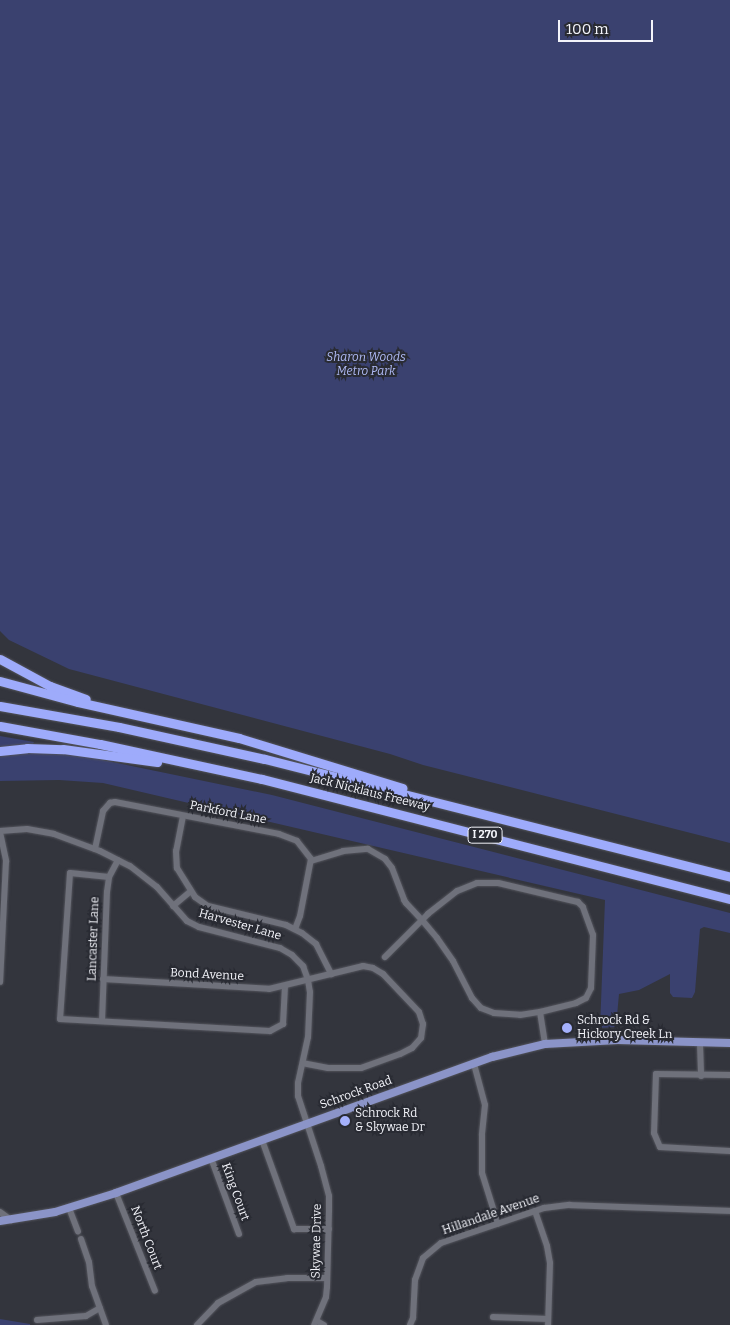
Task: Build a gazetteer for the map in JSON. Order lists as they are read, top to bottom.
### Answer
{
  "streets": {
    "highway": ["Jack Nicklaus Freeway", "I 270"],
    "main road": ["Schrock Road"],
    "street": [
      "Parkford Lane",
      "Harvester Lane",
      "Lancaster Lane",
      "Bond Avenue",
      "King Court",
      "Hillandale Avenue",
      "North Court",
      "Skywae Drive"
    ]
  },
  "crossings": [
    ["Parkford Lane", "Harvester Lane"],
    ["Harvester Lane", "Lancaster Lane"],
    ["Harvester Lane", "Bond Avenue"],
    ["Harvester Lane", "Skywae Drive"],
    ["Lancaster Lane", "Bond Avenue"],
    ["Bond Avenue", "Skywae Drive"],
    ["Schrock Road", "King Court"],
    ["Schrock Road", "North Court"],
    ["Schrock Road", "Skywae Drive"]
  ],
  "parks": ["Sharon Woods Metro Park"],
  "places": ["Schrock Rd & Hickory Creek Ln", "Schrock Rd & Skywae Dr"],
  "scale_bar": "100 m"
}
